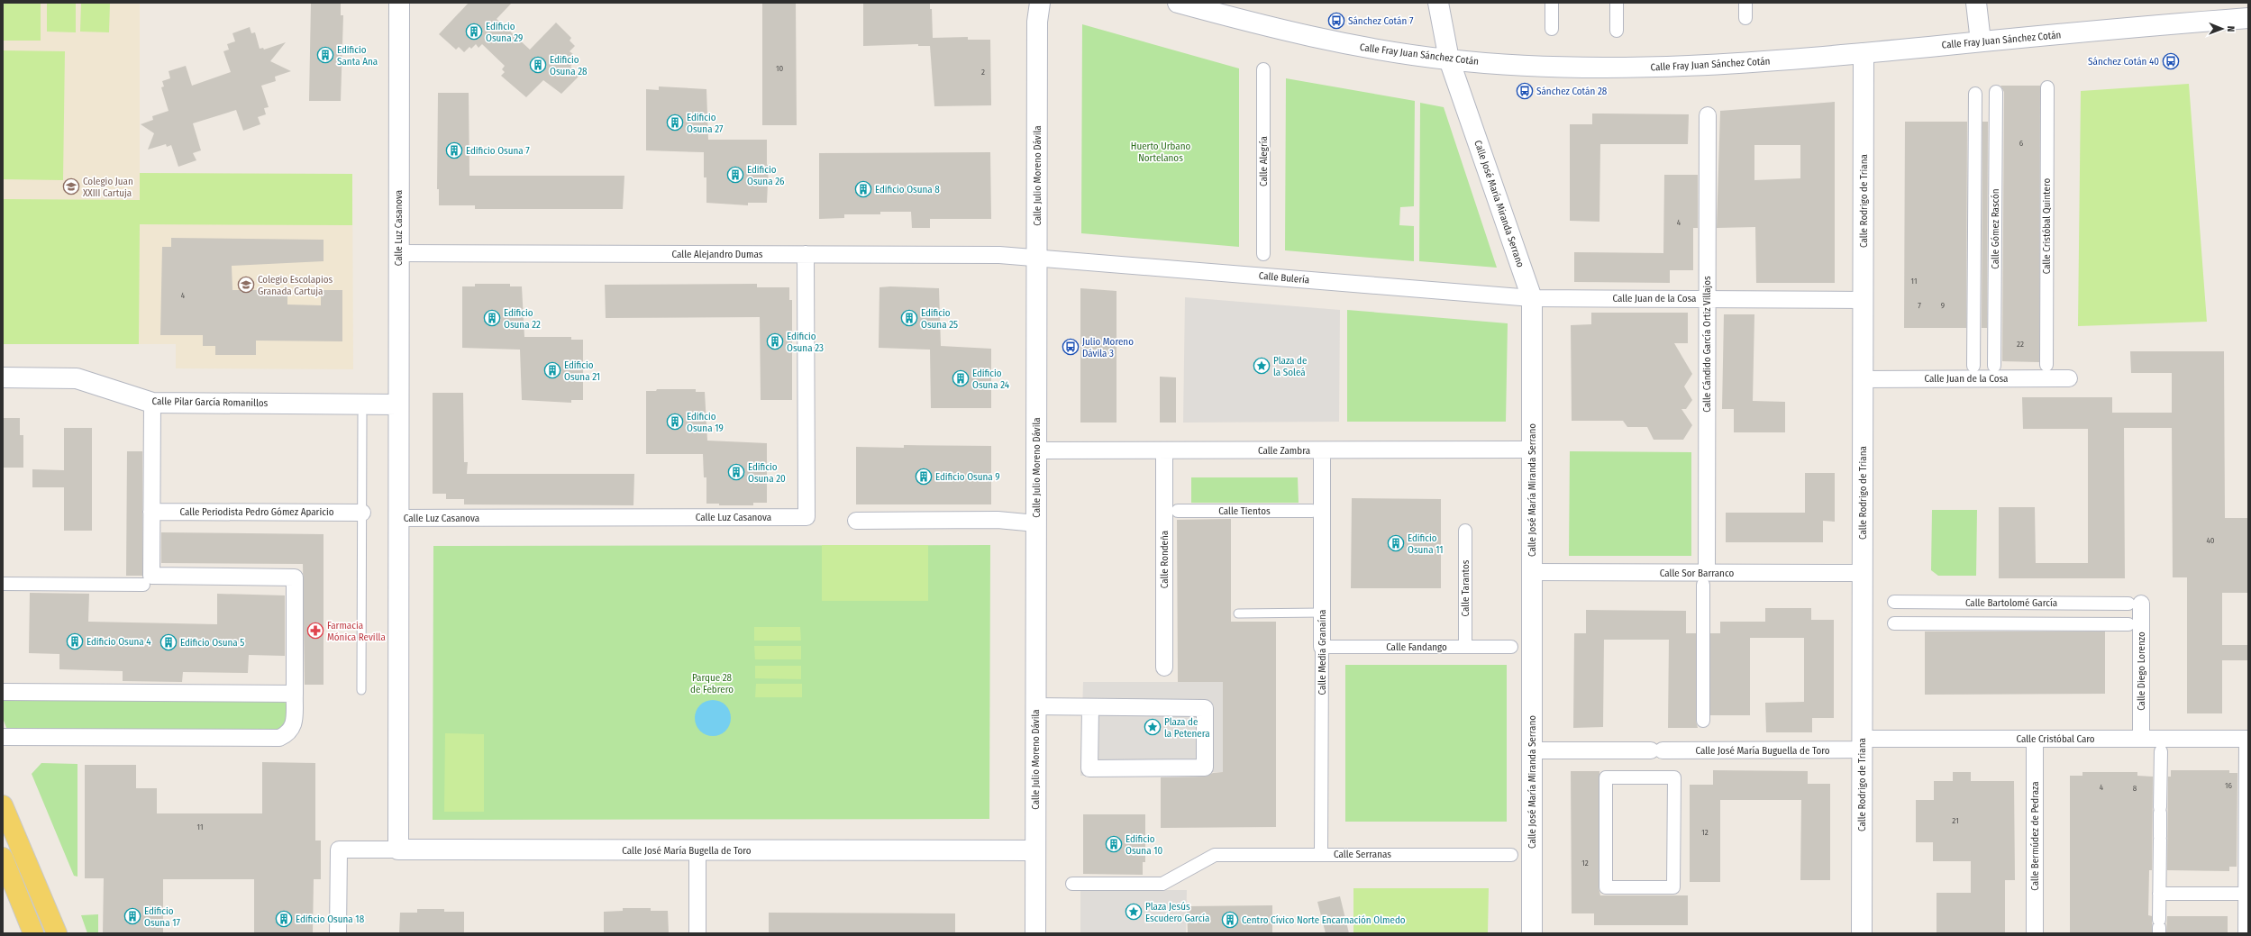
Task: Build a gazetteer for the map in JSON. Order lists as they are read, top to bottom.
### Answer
{
  "streets": {
    "street": [
      "Calle Fray Juan Sánchez Cotán",
      "Calle Alegría",
      "Calle Julio Moreno Dávila",
      "Calle Rodrigo de Triana",
      "Calle José María Miranda Serrano",
      "Calle Cristóbal Quintero",
      "Calle Luz Casanova",
      "Calle Gómez Rascón",
      "Calle Alejandro Dumas",
      "Calle Bulería",
      "Calle Juan de la Cosa",
      "Calle Cándido García Ortiz Villajos",
      "Calle Pilar García Romanillos",
      "Calle Zambra",
      "Calle Tientos",
      "Calle Periodista Pedro Gómez Aparicio",
      "Calle Rondeña",
      "Calle Sor Barranco",
      "Calle Tarantos",
      "Calle Bartolomé García",
      "Calle Fandango",
      "Calle Media Granaína",
      "Calle Diego Lorenzo",
      "Calle Cristóbal Caro",
      "Calle José María Buguella de Toro",
      "Calle Bermúdez de Pedraza",
      "Calle José María Bugella de Toro",
      "Calle Serranas"
    ]
  },
  "crossings": [
    ["Calle Fray Juan Sánchez Cotán", "Calle Rodrigo de Triana"],
    ["Calle Fray Juan Sánchez Cotán", "Calle José María Miranda Serrano"],
    ["Calle Julio Moreno Dávila", "Calle Alejandro Dumas"],
    ["Calle Julio Moreno Dávila", "Calle Bulería"],
    ["Calle Julio Moreno Dávila", "Calle Zambra"],
    ["Calle Julio Moreno Dávila", "Calle José María Bugella de Toro"],
    ["Calle Rodrigo de Triana", "Calle Juan de la Cosa"],
    ["Calle Rodrigo de Triana", "Calle Sor Barranco"],
    ["Calle Rodrigo de Triana", "Calle Cristóbal Caro"],
    ["Calle Rodrigo de Triana", "Calle José María Buguella de Toro"],
    ["Calle José María Miranda Serrano", "Calle Bulería"],
    ["Calle José María Miranda Serrano", "Calle Juan de la Cosa"],
    ["Calle José María Miranda Serrano", "Calle Zambra"],
    ["Calle José María Miranda Serrano", "Calle Sor Barranco"],
    ["Calle José María Miranda Serrano", "Calle José María Buguella de Toro"],
    ["Calle Luz Casanova", "Calle Alejandro Dumas"],
    ["Calle Luz Casanova", "Calle Pilar García Romanillos"],
    ["Calle Luz Casanova", "Calle José María Bugella de Toro"],
    ["Calle Alejandro Dumas", "Calle Bulería"],
    ["Calle Bulería", "Calle Juan de la Cosa"],
    ["Calle Juan de la Cosa", "Calle Cándido García Ortiz Villajos"],
    ["Calle Cándido García Ortiz Villajos", "Calle Sor Barranco"],
    ["Calle Zambra", "Calle Rondeña"],
    ["Calle Zambra", "Calle Media Granaína"],
    ["Calle Tarantos", "Calle Fandango"],
    ["Calle Bartolomé García", "Calle Diego Lorenzo"],
    ["Calle Fandango", "Calle Media Granaína"],
    ["Calle Media Granaína", "Calle Serranas"],
    ["Calle Diego Lorenzo", "Calle Cristóbal Caro"],
    ["Calle Cristóbal Caro", "Calle José María Buguella de Toro"],
    ["Calle Cristóbal Caro", "Calle Bermúdez de Pedraza"]
  ],
  "parks": ["Huerto Urbano Nortelanos", "Parque 28 de Febrero"],
  "places": {
    "bus stop": [
      "Sánchez Cotán 7",
      "Sánchez Cotán 40",
      "Sánchez Cotán 28",
      "Julio Moreno Dávila 3"
    ],
    "building": [
      "Edificio Osuna 29",
      "Edificio Santa Ana",
      "Edificio Osuna 28",
      "Edificio Osuna 27",
      "Edificio Osuna 7",
      "Edificio Osuna 26",
      "Edificio Osuna 8",
      "Edificio Osuna 22",
      "Edificio Osuna 25",
      "Edificio Osuna 23",
      "Edificio Osuna 21",
      "Edificio Osuna 24",
      "Edificio Osuna 19",
      "Edificio Osuna 20",
      "Edificio Osuna 9",
      "Edificio Osuna 11",
      "Edificio Osuna 4",
      "Edificio Osuna 5",
      "Edificio Osuna 10",
      "Edificio Osuna 17",
      "Edificio Osuna 18",
      "Centro Cívico Norte Encarnación Olmedo"
    ],
    "school or university": ["Colegio Juan XXIII Cartuja", "Colegio Escolapios Granada Cartuja"],
    "place": ["Plaza de la Soleá", "Plaza de la Petenera", "Plaza Jesús Escudero García"],
    "pharmacy": ["Farmacia Mónica Revilla"]
  },
  "house_numbers": [
    "10",
    "2",
    "6",
    "4",
    "11",
    "4",
    "7",
    "9",
    "22",
    "40",
    "16",
    "4",
    "8",
    "21",
    "11",
    "12",
    "12"
  ],
  "north": "right"
}
